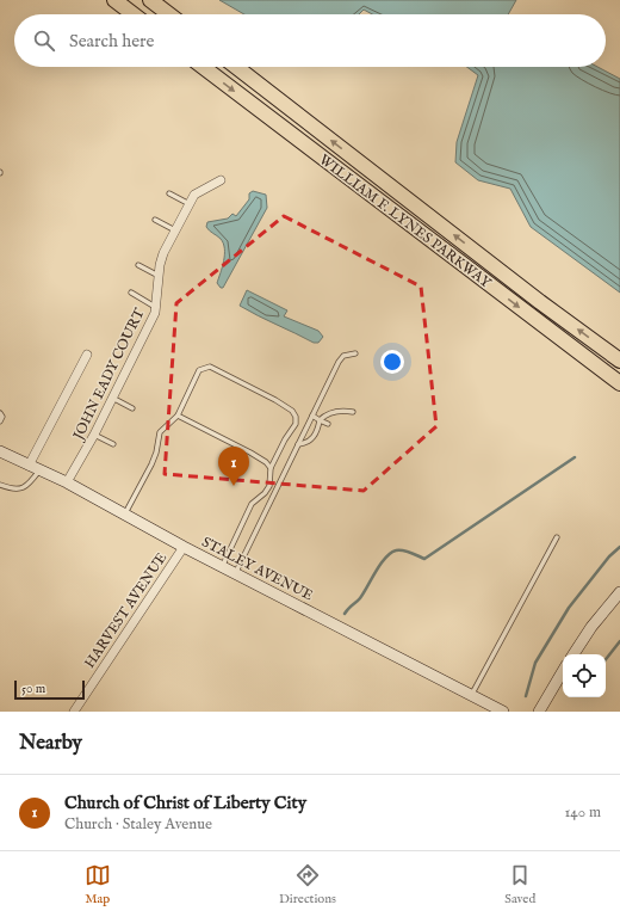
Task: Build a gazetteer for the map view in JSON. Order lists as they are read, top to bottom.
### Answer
{
  "streets": {
    "highway": ["WILLIAM F. LYNES PARKWAY"],
    "street": ["JOHN EADY COURT", "STALEY AVENUE", "HARVEST AVENUE"]
  },
  "crossings": [
    ["JOHN EADY COURT", "STALEY AVENUE"],
    ["STALEY AVENUE", "HARVEST AVENUE"]
  ],
  "scale_bar": "50 m",
  "page": {
    "search": "Search here",
    "pins": "1",
    "scale": "50 m",
    "heading": "Nearby",
    "list": [
      {
        "mark": "1",
        "name": "Church of Christ of Liberty City",
        "note": "Church · Staley Avenue",
        "value": "140 m"
      }
    ],
    "nav": ["Map", "Directions", "Saved"]
  }
}
